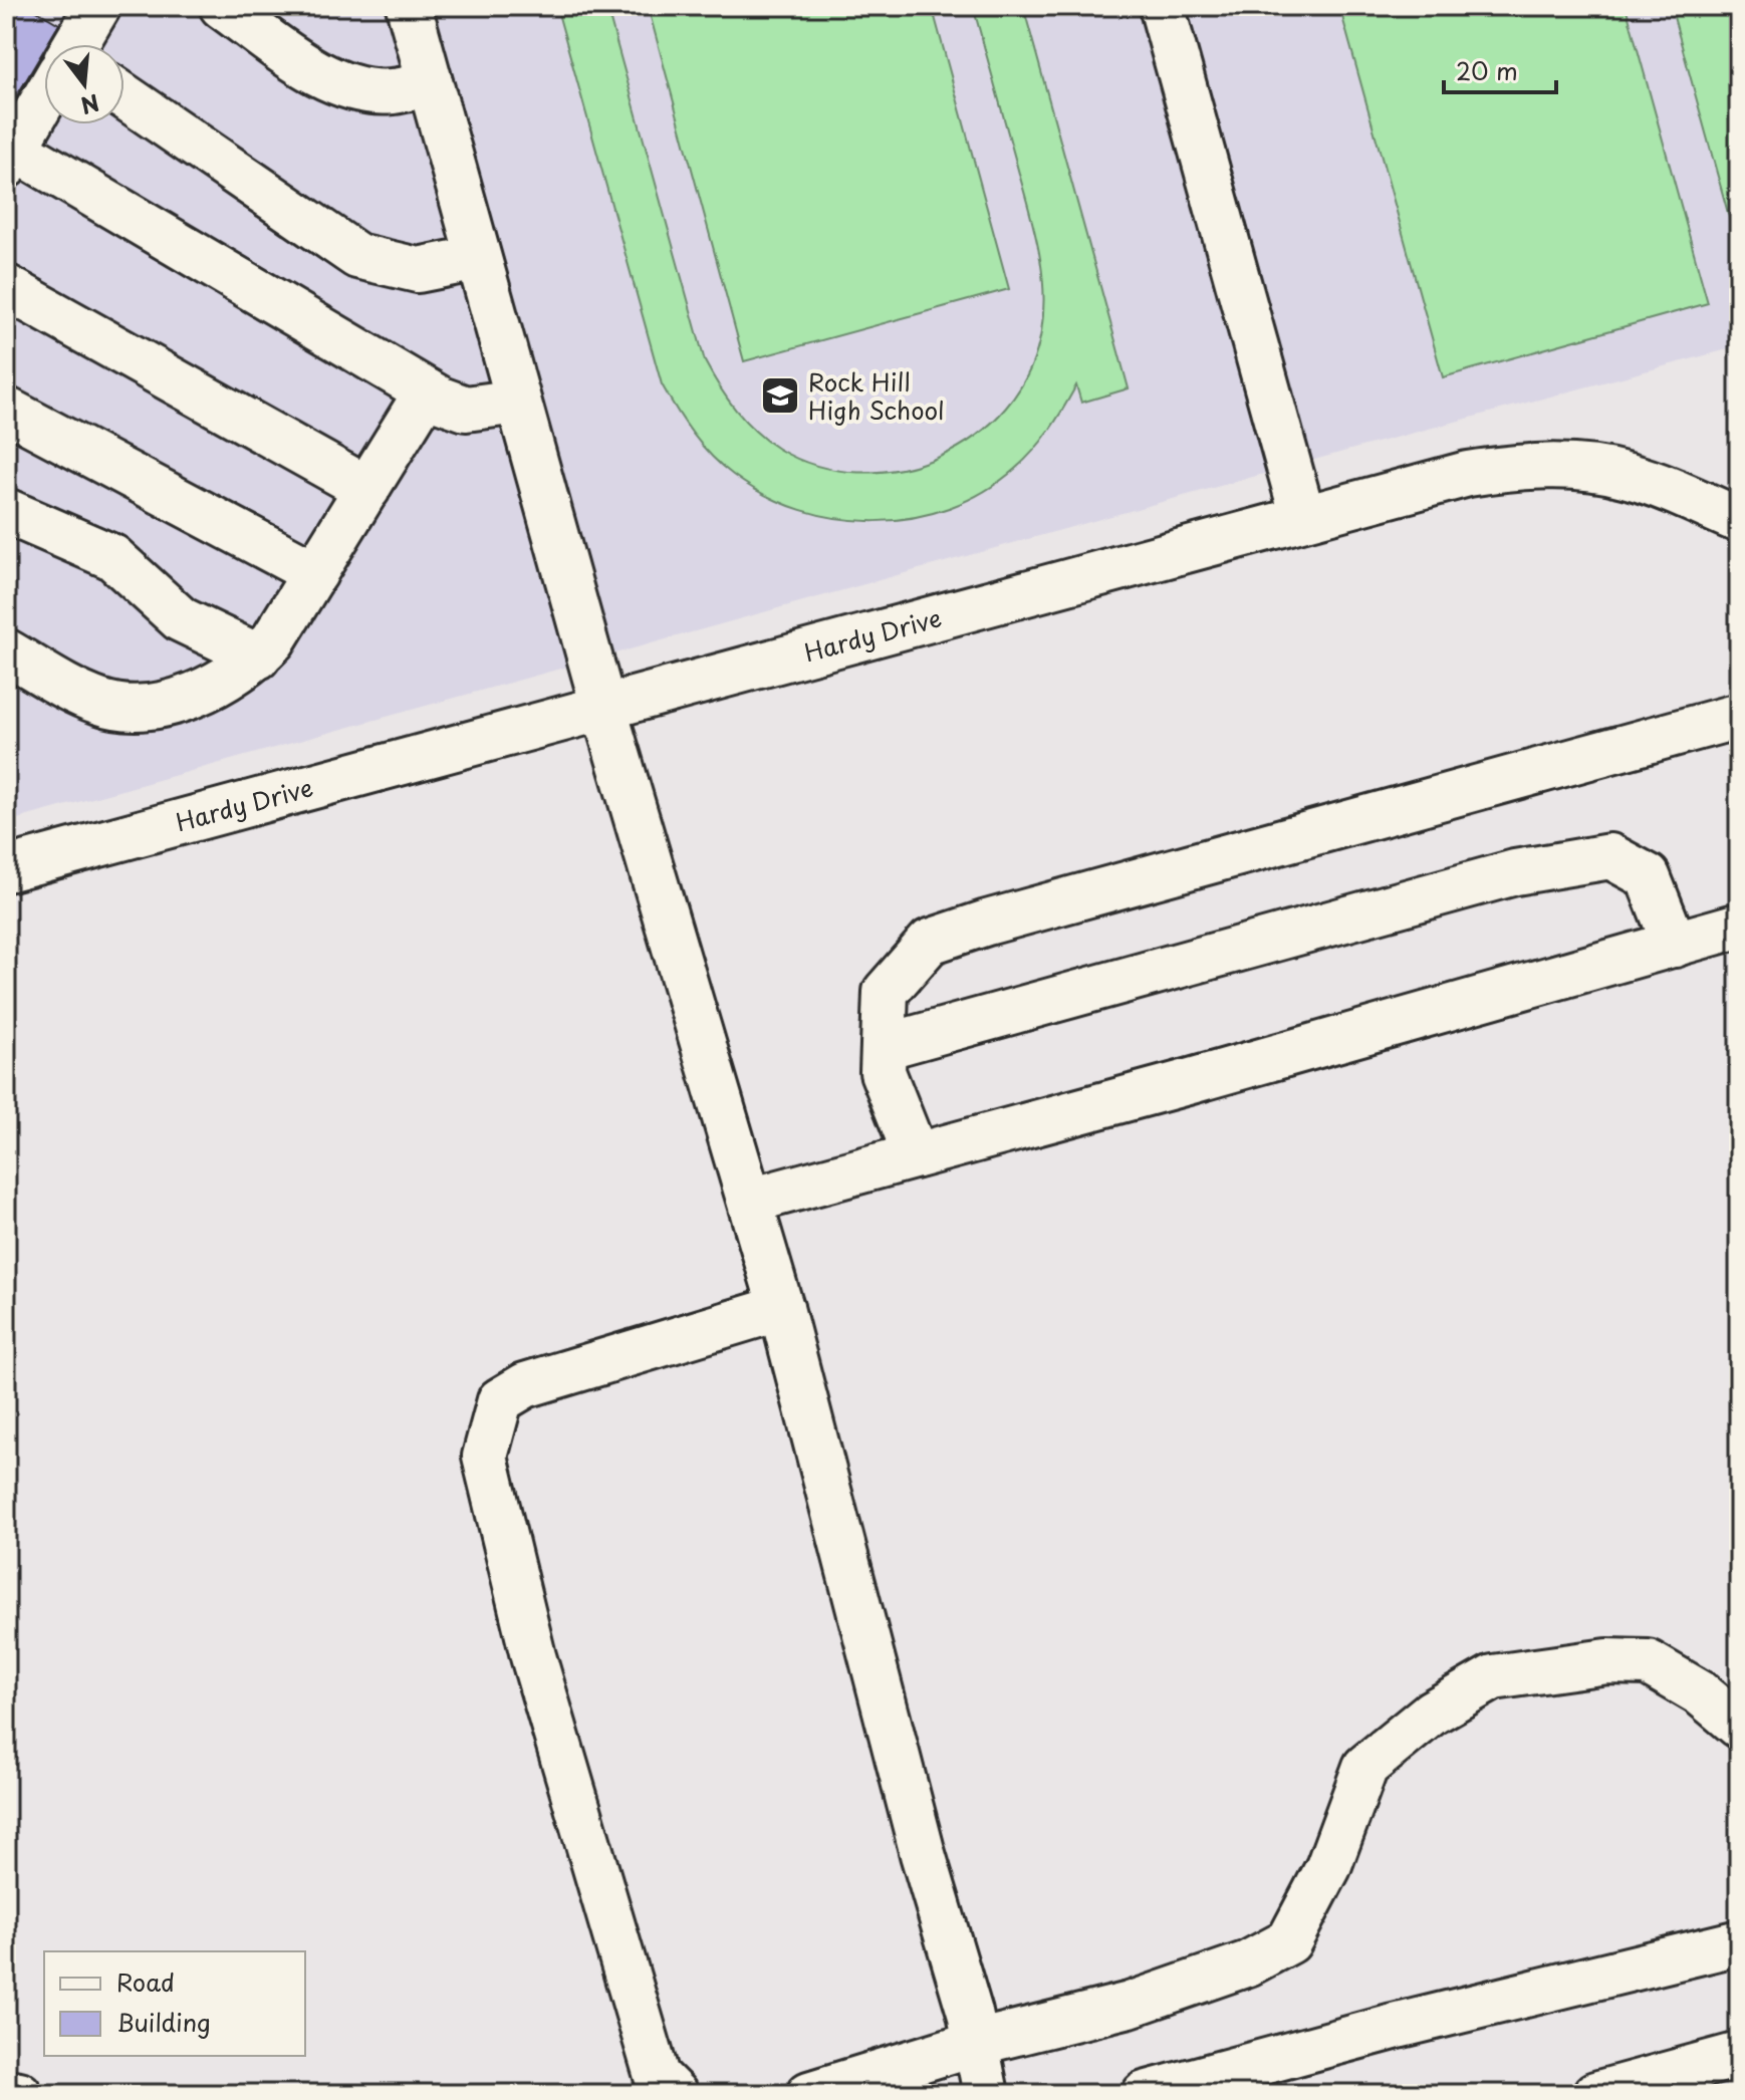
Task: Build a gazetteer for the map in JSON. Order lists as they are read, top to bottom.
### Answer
{
  "streets": {
    "street": ["Hardy Drive"]
  },
  "places": {
    "school or university": ["Rock Hill High School"]
  },
  "legend": ["Road", "Building"],
  "scale_bar": "20 m",
  "north": "bottom"
}
